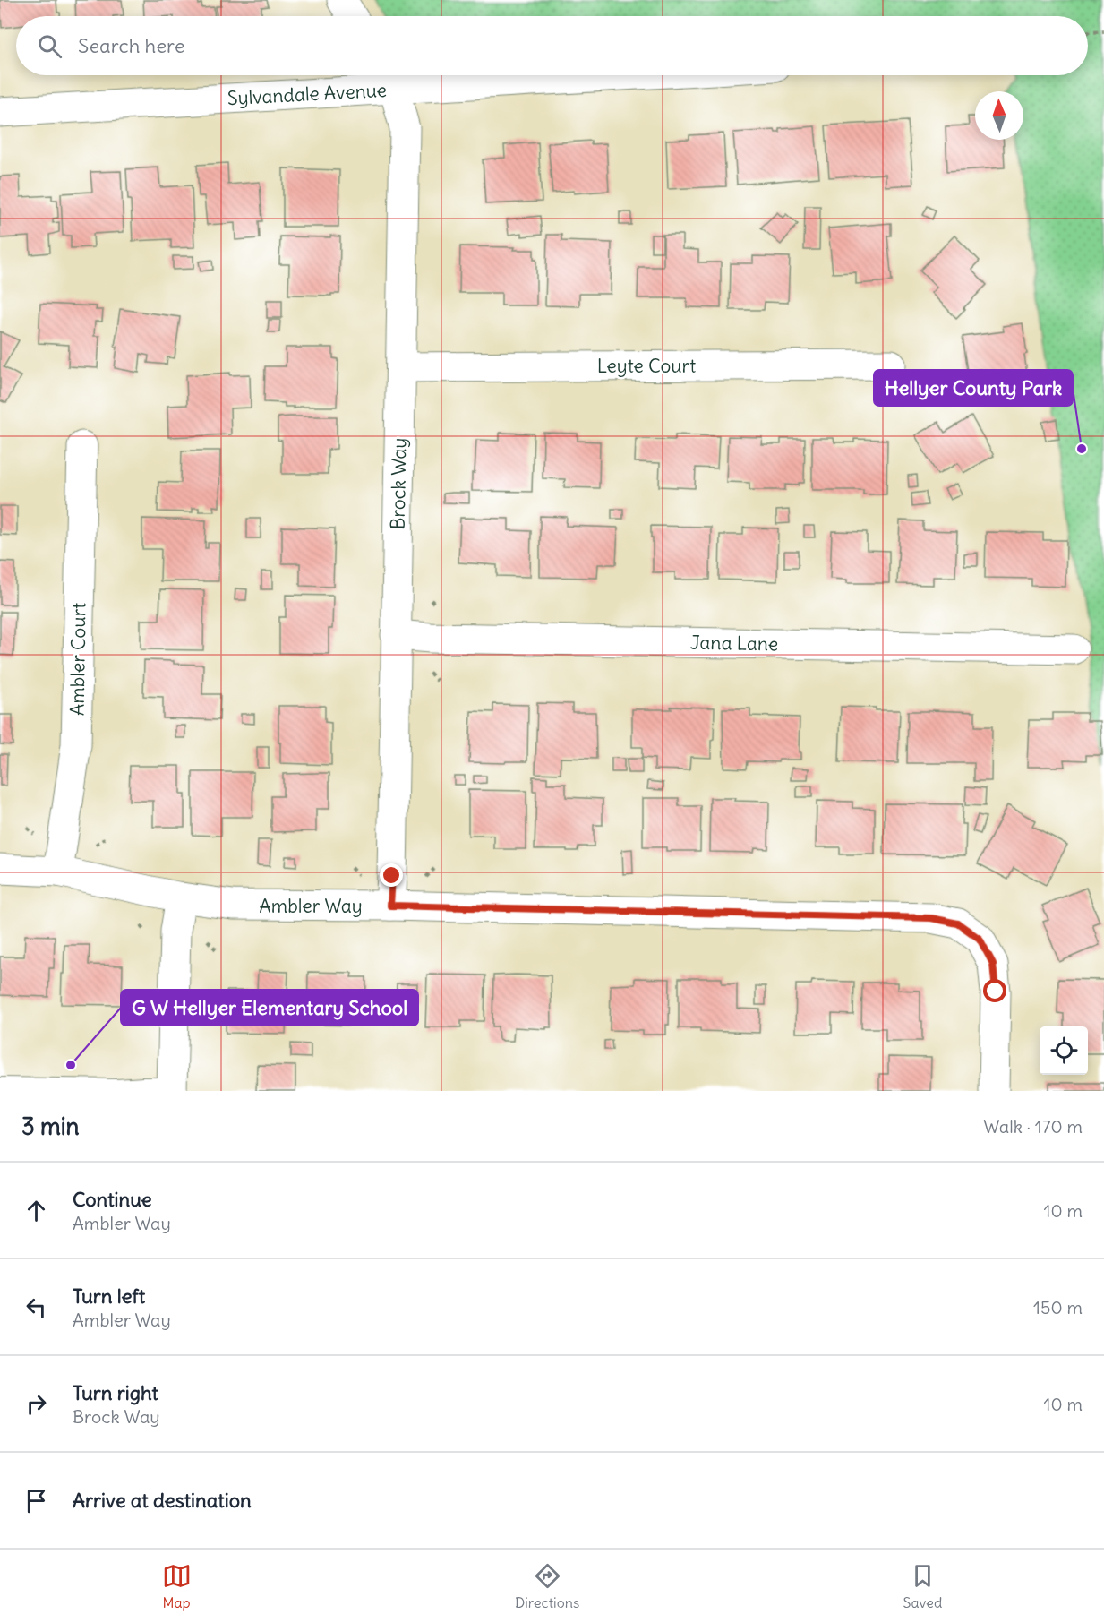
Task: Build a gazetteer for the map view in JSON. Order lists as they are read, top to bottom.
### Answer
{
  "streets": {
    "street": [
      "Sylvandale Avenue",
      "Leyte Court",
      "Brock Way",
      "Jana Lane",
      "Ambler Court",
      "Ambler Way"
    ]
  },
  "crossings": [
    ["Sylvandale Avenue", "Brock Way"],
    ["Leyte Court", "Brock Way"],
    ["Brock Way", "Jana Lane"],
    ["Brock Way", "Ambler Way"],
    ["Ambler Court", "Ambler Way"]
  ],
  "places": ["Hellyer County Park", "G W Hellyer Elementary School"],
  "north": "top",
  "page": {
    "search": "Search here",
    "heading": ["3 min", "Walk · 170 m"],
    "list": [
      ["Continue", "Ambler Way", "10 m"],
      ["Turn left", "Ambler Way", "150 m"],
      ["Turn right", "Brock Way", "10 m"],
      "Arrive at destination"
    ],
    "nav": ["Map", "Directions", "Saved"]
  }
}
